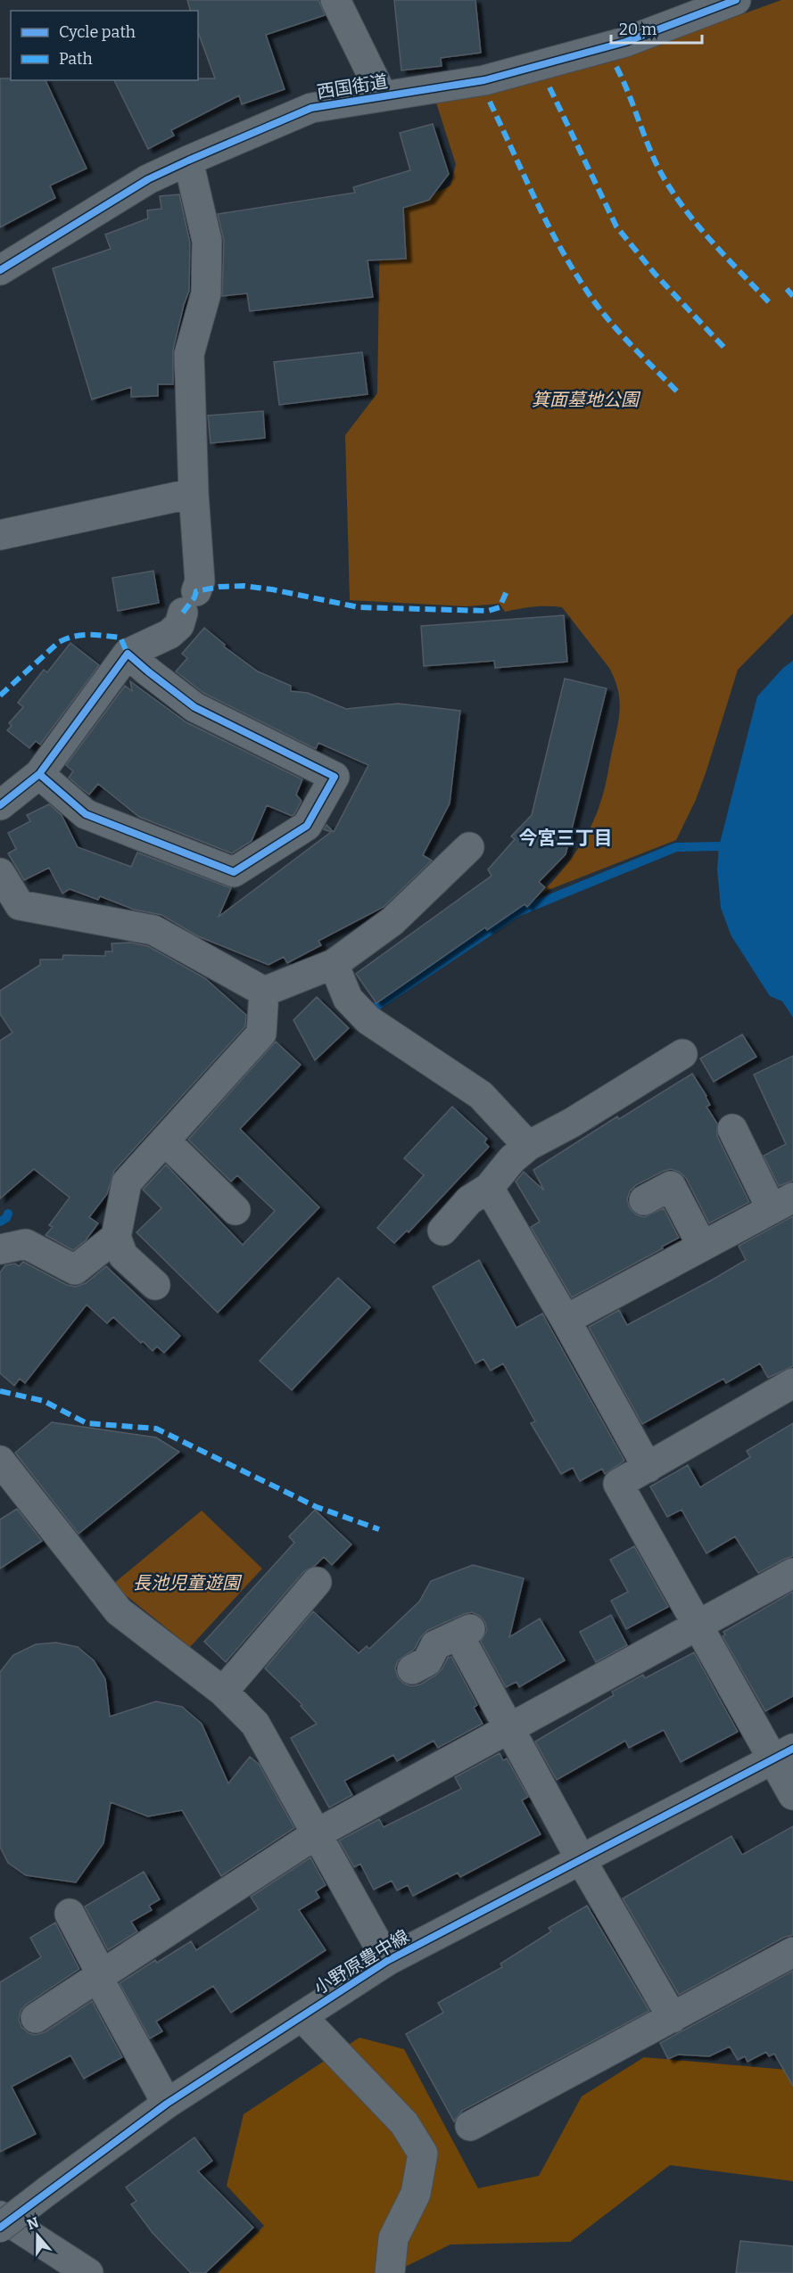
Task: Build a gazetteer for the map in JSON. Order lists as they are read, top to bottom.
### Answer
{
  "streets": {
    "street": ["西国街道", "小野原豊中線"]
  },
  "districts": ["今宮三丁目"],
  "parks": ["箕面墓地公園", "長池児童遊園"],
  "legend": ["Cycle path", "Path"],
  "scale_bar": "20 m",
  "north": "top"
}
